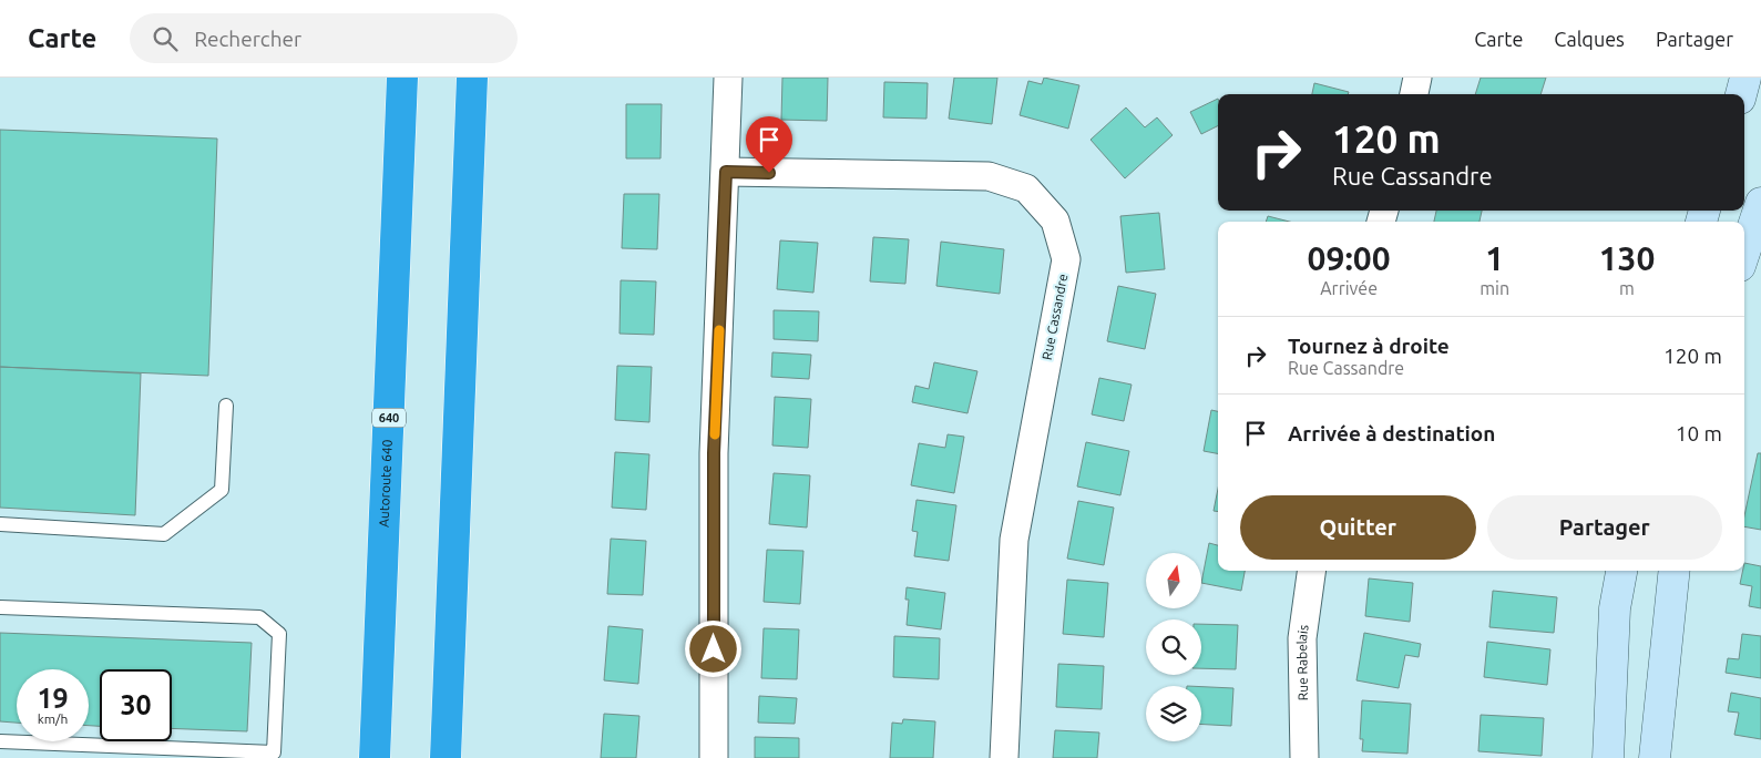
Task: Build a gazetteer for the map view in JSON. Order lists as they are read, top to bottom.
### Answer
{
  "streets": {
    "highway": ["640", "Autoroute 640"],
    "street": ["Rue Cassandre", "Rue Rabelais"]
  },
  "north": "top",
  "page": {
    "header": "Carte",
    "search": "Rechercher",
    "nav": ["Carte", "Calques", "Partager"],
    "turn": ["120 m", "Rue Cassandre"],
    "eta": [
      "09:00",
      "Arrivée",
      "1",
      "min",
      "130",
      "m"
    ],
    "list": [
      {
        "name": "Tournez à droite",
        "note": "Rue Cassandre",
        "value": "120 m"
      },
      {
        "name": "Arrivée à destination",
        "value": "10 m"
      }
    ],
    "buttons": ["Quitter", "Partager"],
    "speed": "19 km/h",
    "limit": "30"
  }
}
